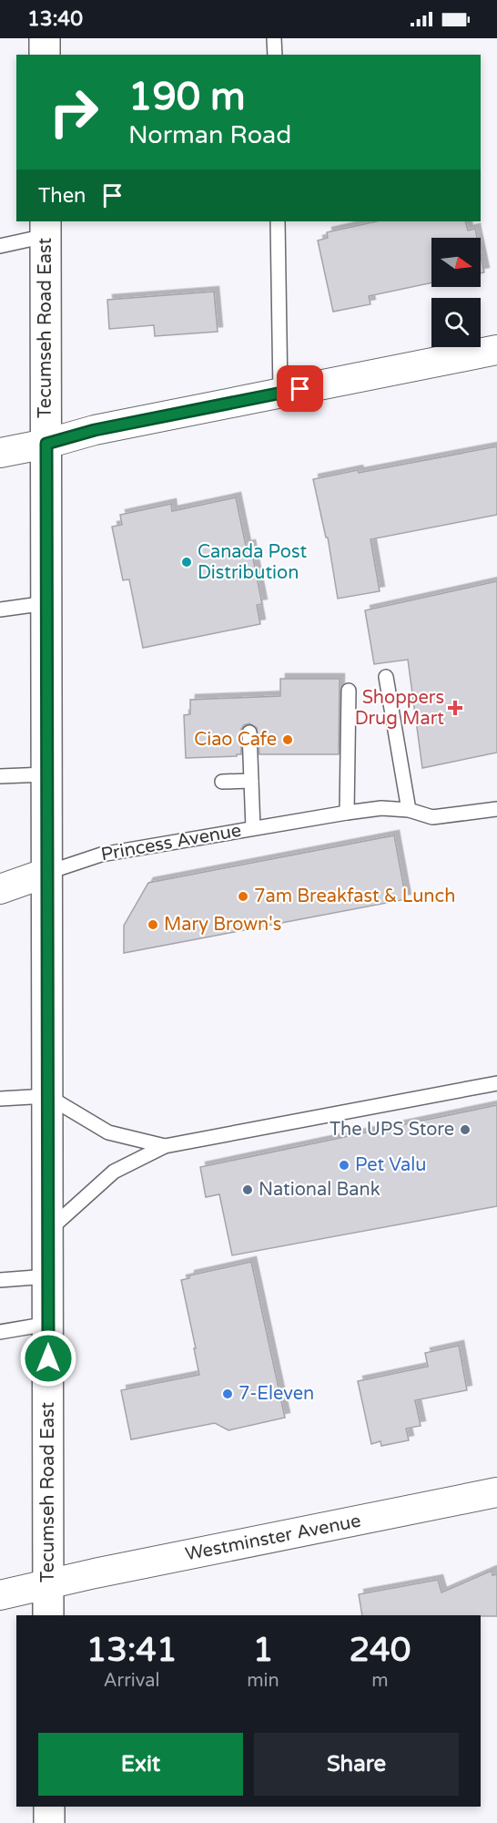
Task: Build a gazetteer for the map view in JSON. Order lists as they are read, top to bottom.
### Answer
{
  "streets": {
    "main road": ["Tecumseh Road East"],
    "street": ["Princess Avenue", "Westminster Avenue"]
  },
  "crossings": [
    ["Tecumseh Road East", "Princess Avenue"],
    ["Tecumseh Road East", "Westminster Avenue"]
  ],
  "places": {
    "other": [
      "Canada Post Distribution",
      "Ciao Cafe",
      "7am Breakfast & Lunch",
      "Mary Brown's",
      "The UPS Store",
      "Pet Valu",
      "National Bank",
      "7-Eleven"
    ],
    "health": ["Shoppers Drug Mart"]
  },
  "north": "right",
  "page": {
    "status": "13:40",
    "turn": ["190 m", "Norman Road"],
    "then": "Then",
    "eta": [
      "13:41",
      "Arrival",
      "1",
      "min",
      "240",
      "m"
    ],
    "buttons": ["Exit", "Share"]
  }
}
